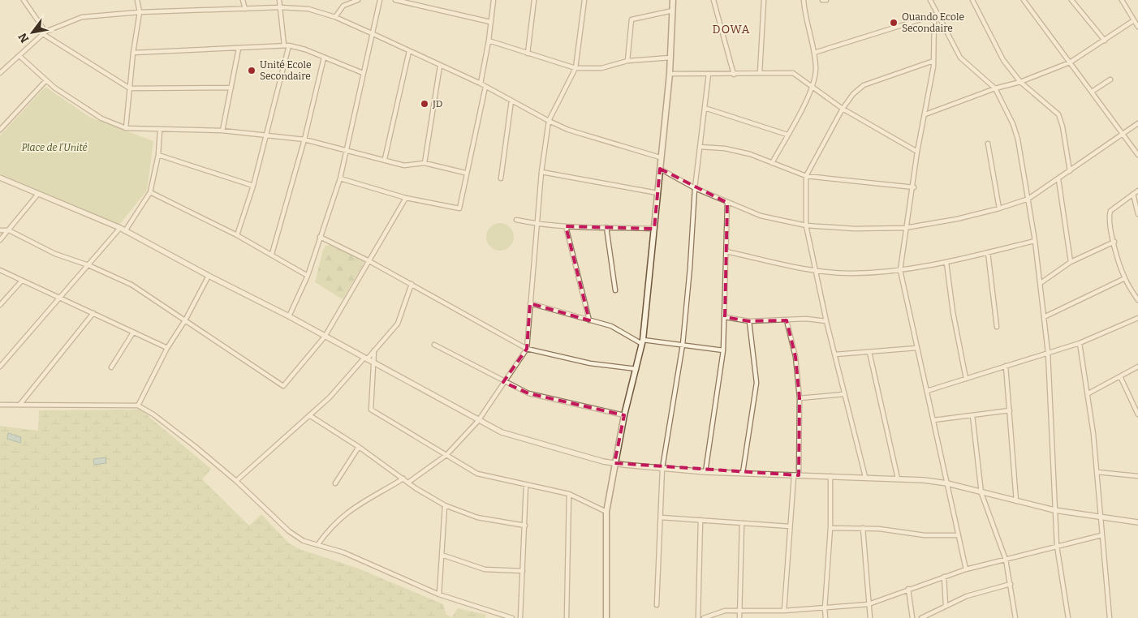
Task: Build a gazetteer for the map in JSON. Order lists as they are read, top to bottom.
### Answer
{
  "districts": ["DOWA"],
  "parks": ["Place de l'Unité"],
  "places": ["Ouando Ecole Secondaire", "Unité Ecole Secondaire", "JD"],
  "north": "bottom left"
}
